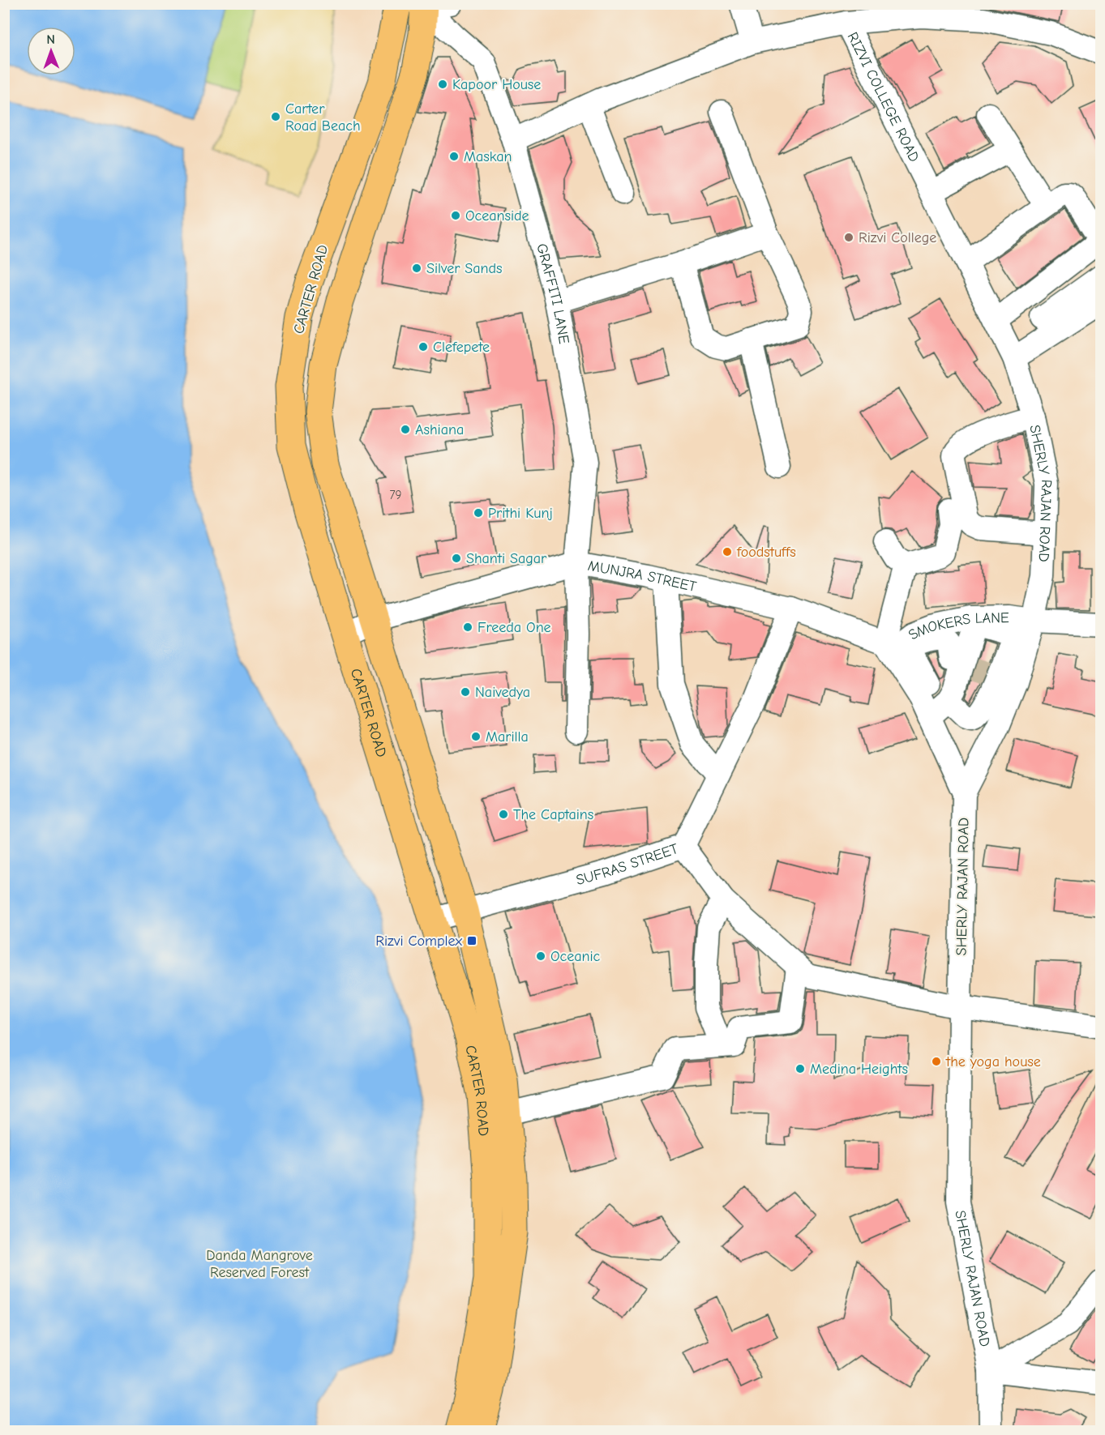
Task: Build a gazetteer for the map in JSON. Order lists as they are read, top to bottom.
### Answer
{
  "streets": {
    "main road": ["CARTER ROAD"],
    "street": [
      "RIZVI COLLEGE ROAD",
      "GRAFFITI LANE",
      "SHERLY RAJAN ROAD",
      "MUNJRA STREET",
      "SMOKERS LANE",
      "SUFRAS STREET"
    ]
  },
  "crossings": [
    ["RIZVI COLLEGE ROAD", "GRAFFITI LANE"],
    ["RIZVI COLLEGE ROAD", "SHERLY RAJAN ROAD"],
    ["CARTER ROAD", "GRAFFITI LANE"],
    ["CARTER ROAD", "MUNJRA STREET"],
    ["CARTER ROAD", "SUFRAS STREET"],
    ["GRAFFITI LANE", "MUNJRA STREET"],
    ["SHERLY RAJAN ROAD", "SMOKERS LANE"],
    ["MUNJRA STREET", "SMOKERS LANE"],
    ["MUNJRA STREET", "SUFRAS STREET"]
  ],
  "parks": ["Danda Mangrove Reserved Forest"],
  "places": {
    "other": [
      "Kapoor House",
      "Carter Road Beach",
      "Maskan",
      "Oceanside",
      "Rizvi College",
      "Silver Sands",
      "Clefepete",
      "Ashiana",
      "Prithi Kunj",
      "foodstuffs",
      "Shanti Sagar",
      "Freeda One",
      "Naivedya",
      "Marilla",
      "The Captains",
      "Oceanic",
      "the yoga house",
      "Medina Heights"
    ],
    "transit": ["Rizvi Complex"]
  },
  "house_numbers": ["79"],
  "north": "top"
}
